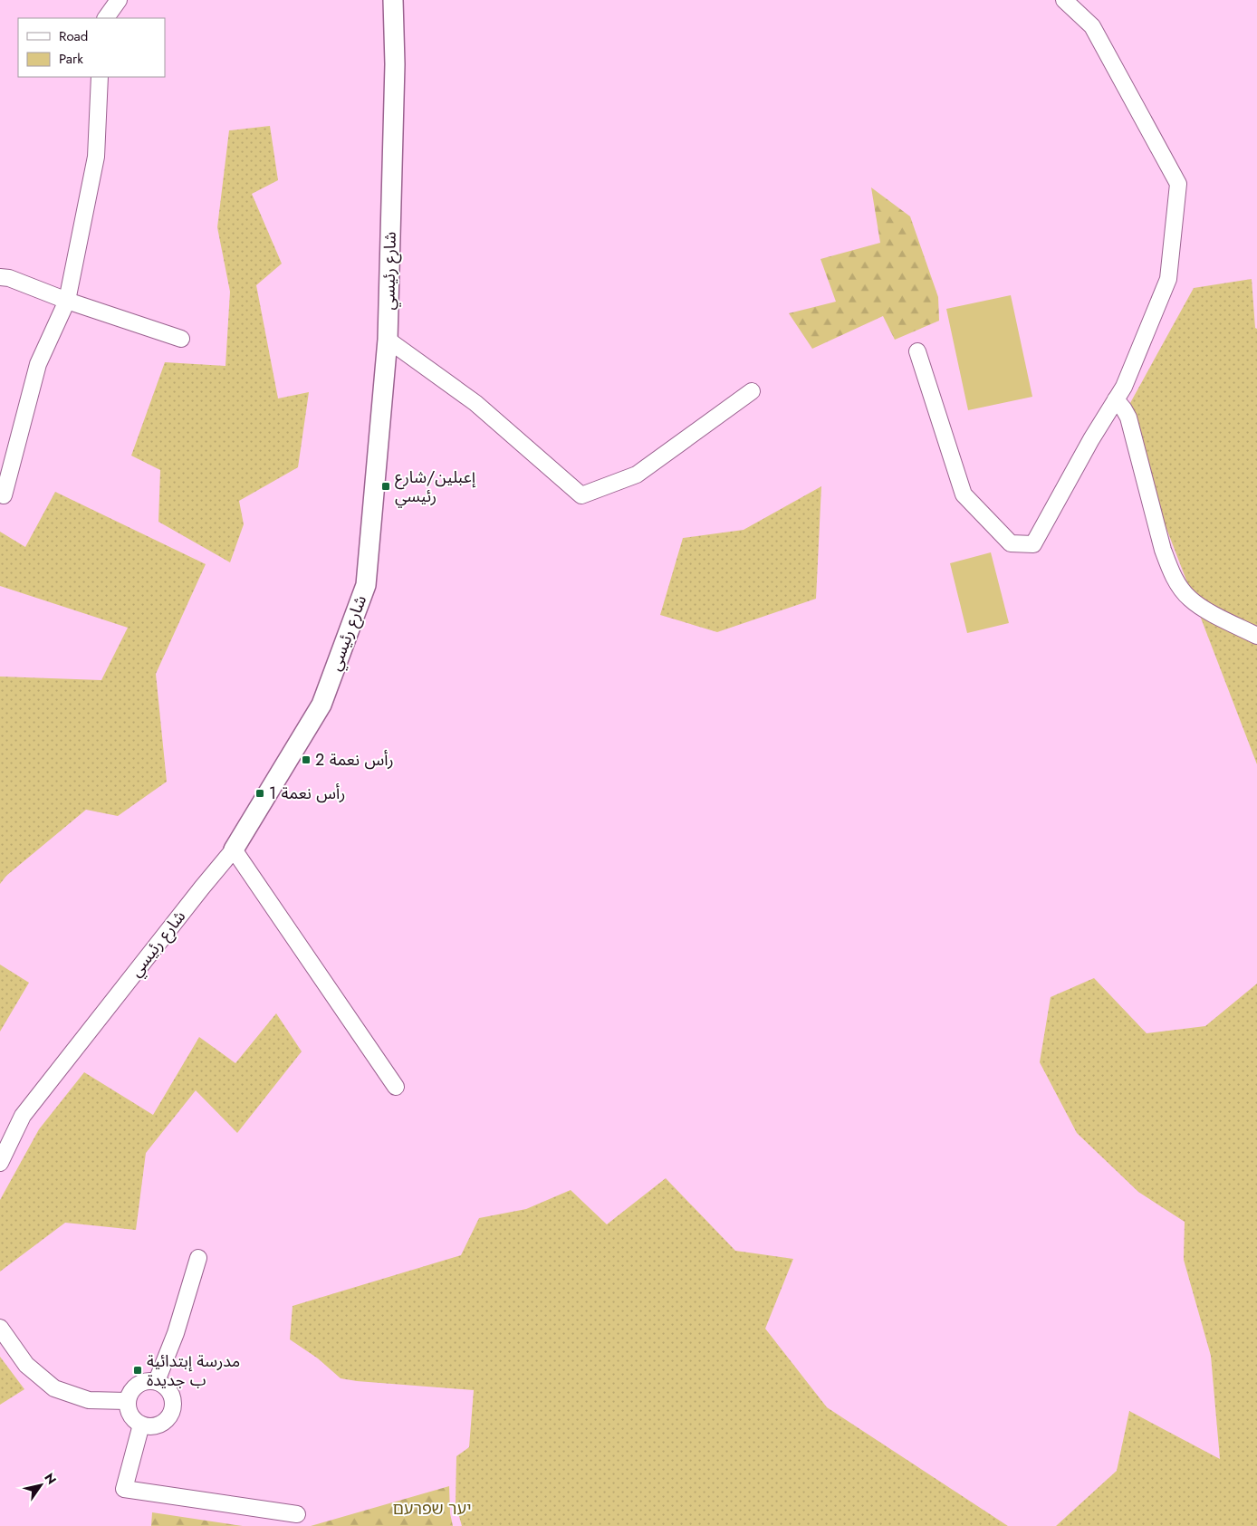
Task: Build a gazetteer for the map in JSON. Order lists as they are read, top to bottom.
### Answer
{
  "streets": {
    "street": ["شارع رئيسي"]
  },
  "parks": ["יער שפרעם"],
  "places": {
    "transit": [
      "إعبلين/شارع رئيسي",
      "رأس نعمة 2",
      "رأس نعمة 1",
      "مدرسة إبتدائية ب جديدة"
    ]
  },
  "legend": ["Road", "Park"],
  "north": "top right"
}
